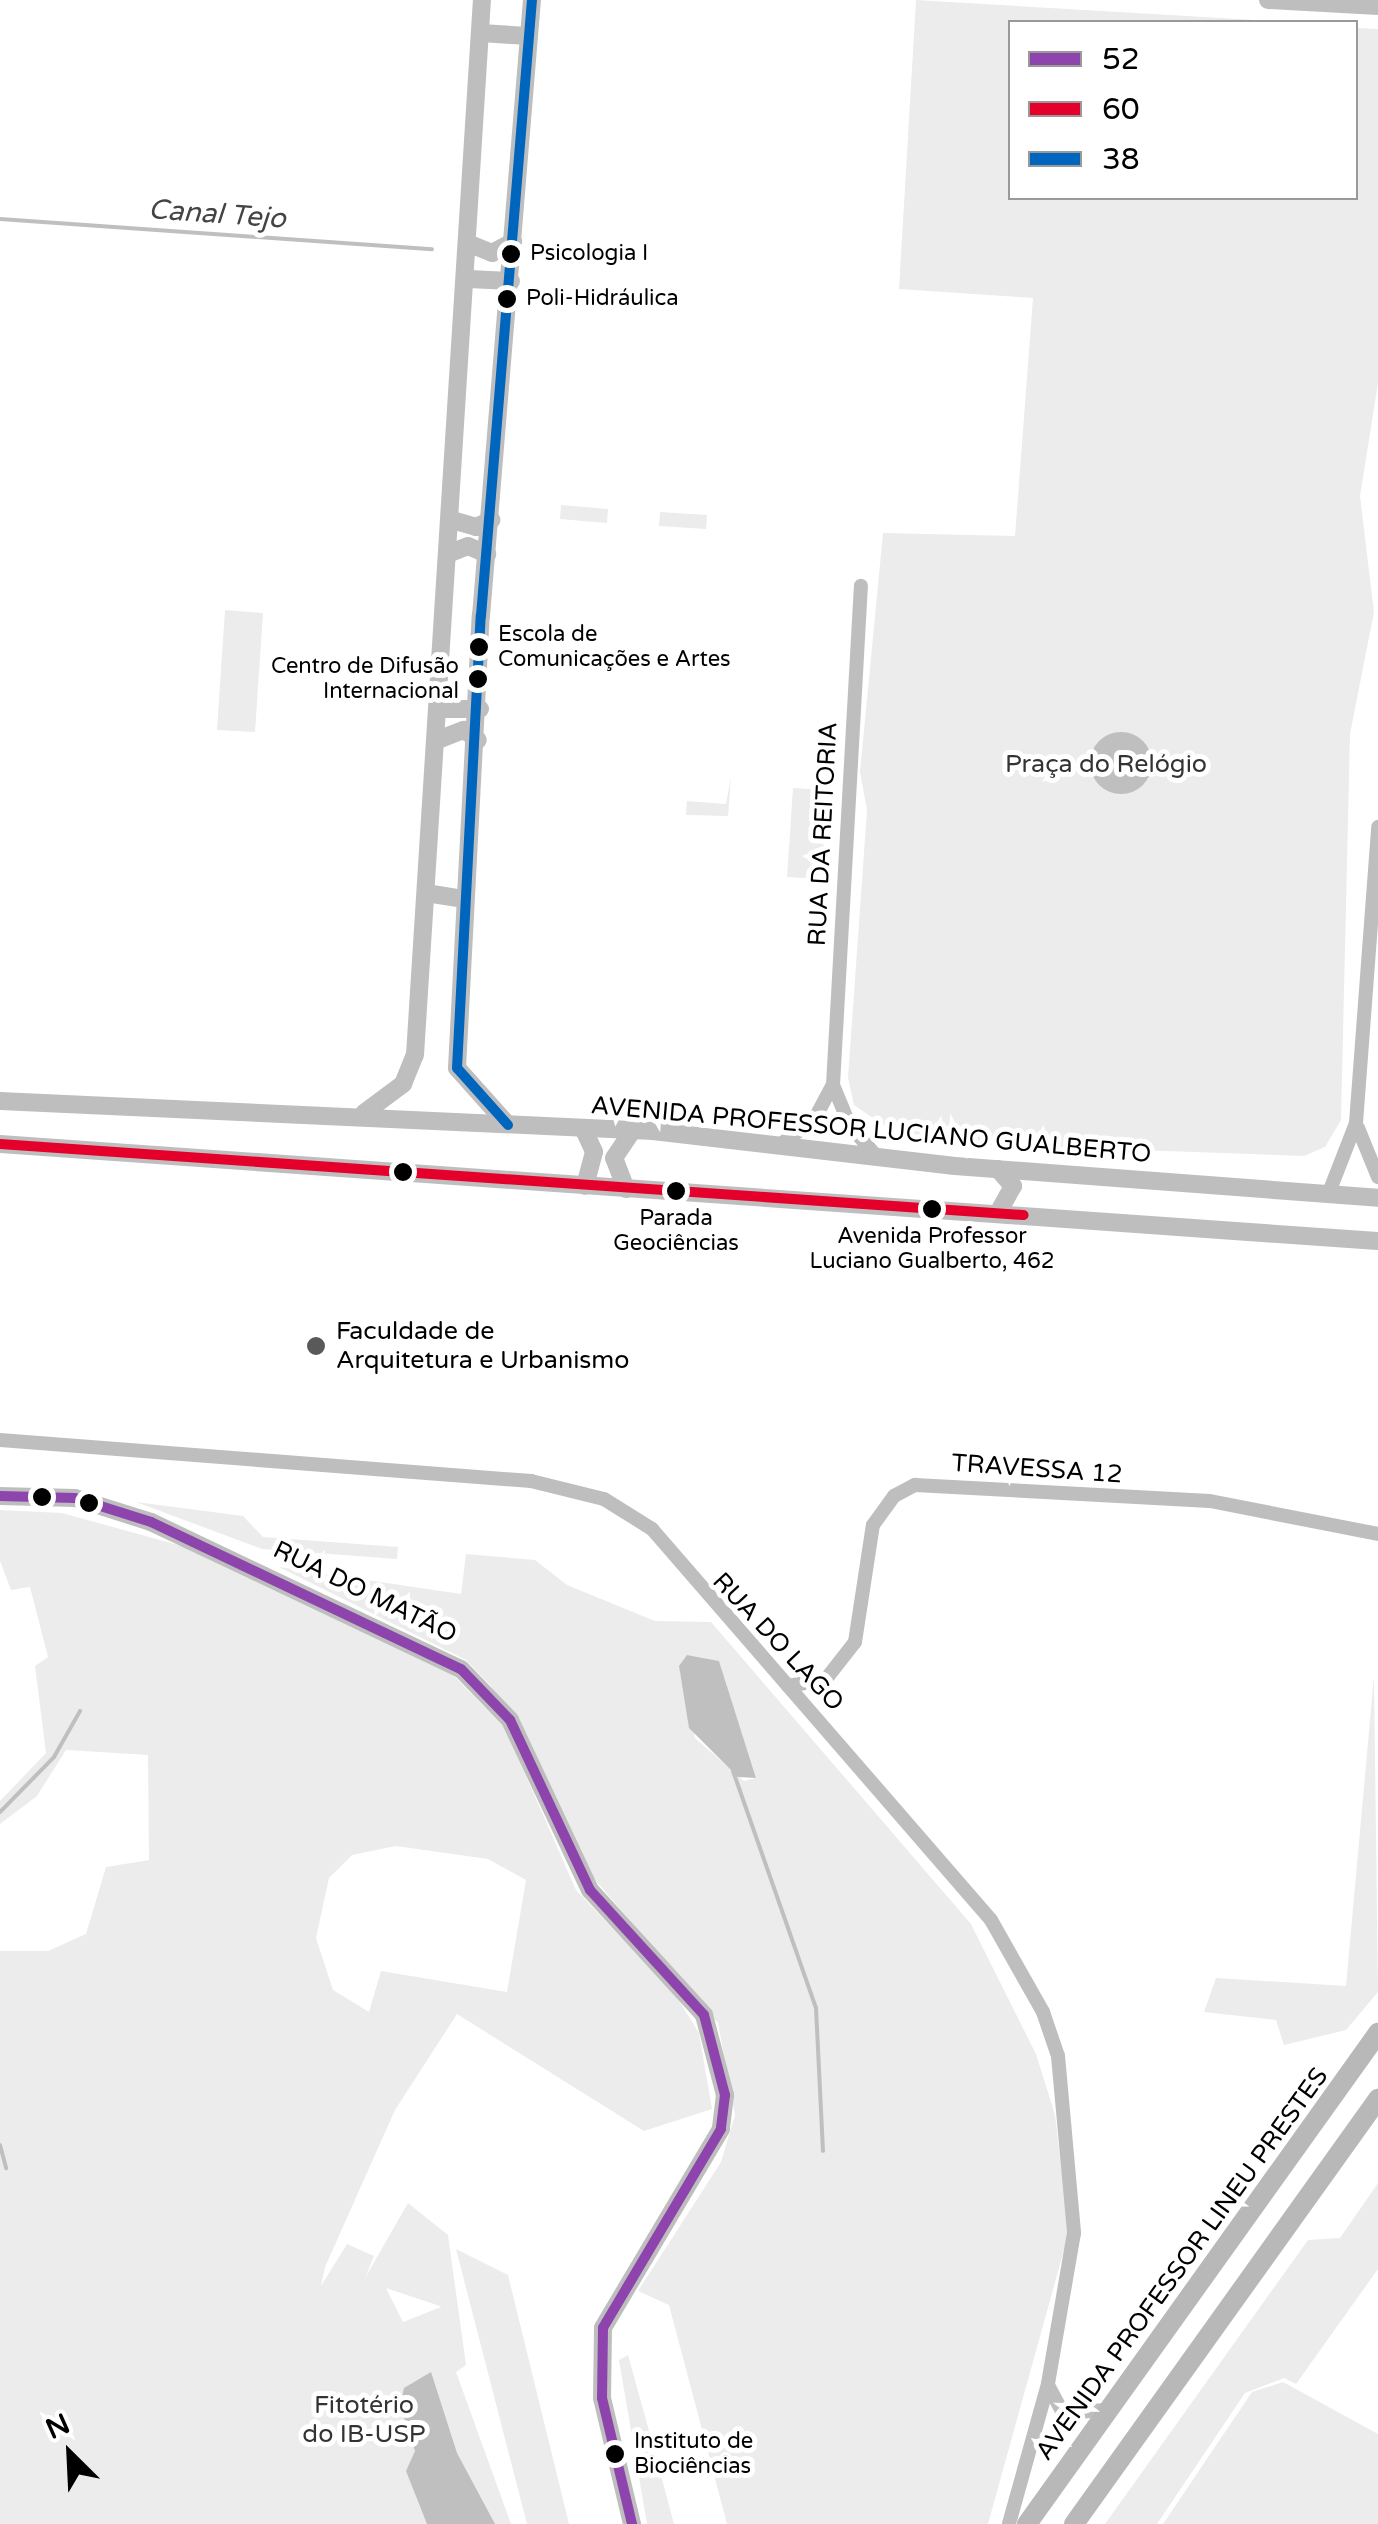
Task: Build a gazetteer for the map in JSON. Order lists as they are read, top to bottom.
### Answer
{
  "streets": {
    "main road": ["AVENIDA PROFESSOR LINEU PRESTES"],
    "street": [
      "RUA DA REITORIA",
      "AVENIDA PROFESSOR LUCIANO GUALBERTO",
      "TRAVESSA 12",
      "RUA DO MATÃO",
      "RUA DO LAGO"
    ]
  },
  "crossings": [
    ["RUA DA REITORIA", "AVENIDA PROFESSOR LUCIANO GUALBERTO"],
    ["TRAVESSA 12", "RUA DO LAGO"]
  ],
  "water": ["Canal Tejo"],
  "parks": ["Praça do Relógio", "Fitotério do IB-USP"],
  "places": [
    "Psicologia I",
    "Poli-Hidráulica",
    "Escola de Comunicações e Artes",
    "Centro de Difusão Internacional",
    "Parada Geociências",
    "Avenida Professor Luciano Gualberto, 462",
    "Faculdade de Arquitetura e Urbanismo",
    "Instituto de Biociências"
  ],
  "lines": ["transit line 38", "transit line 60", "transit line 52"],
  "legend": ["52", "60", "38"],
  "north": "top left"
}
